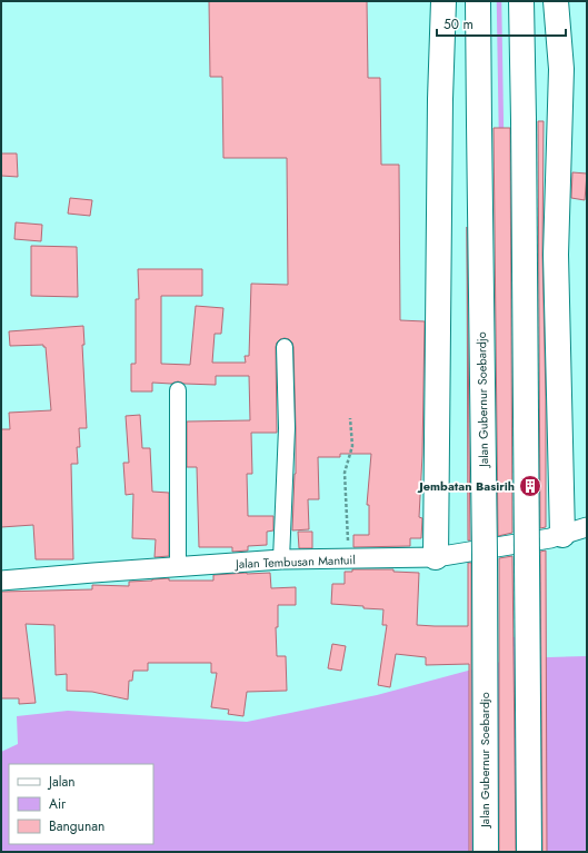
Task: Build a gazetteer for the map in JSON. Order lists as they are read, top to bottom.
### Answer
{
  "streets": {
    "highway": ["Jalan Gubernur Soebardjo"],
    "street": ["Jalan Tembusan Mantuil"]
  },
  "places": {
    "building": ["Jembatan Basirih"]
  },
  "legend": ["Jalan", "Air", "Bangunan"],
  "scale_bar": "50 m"
}
